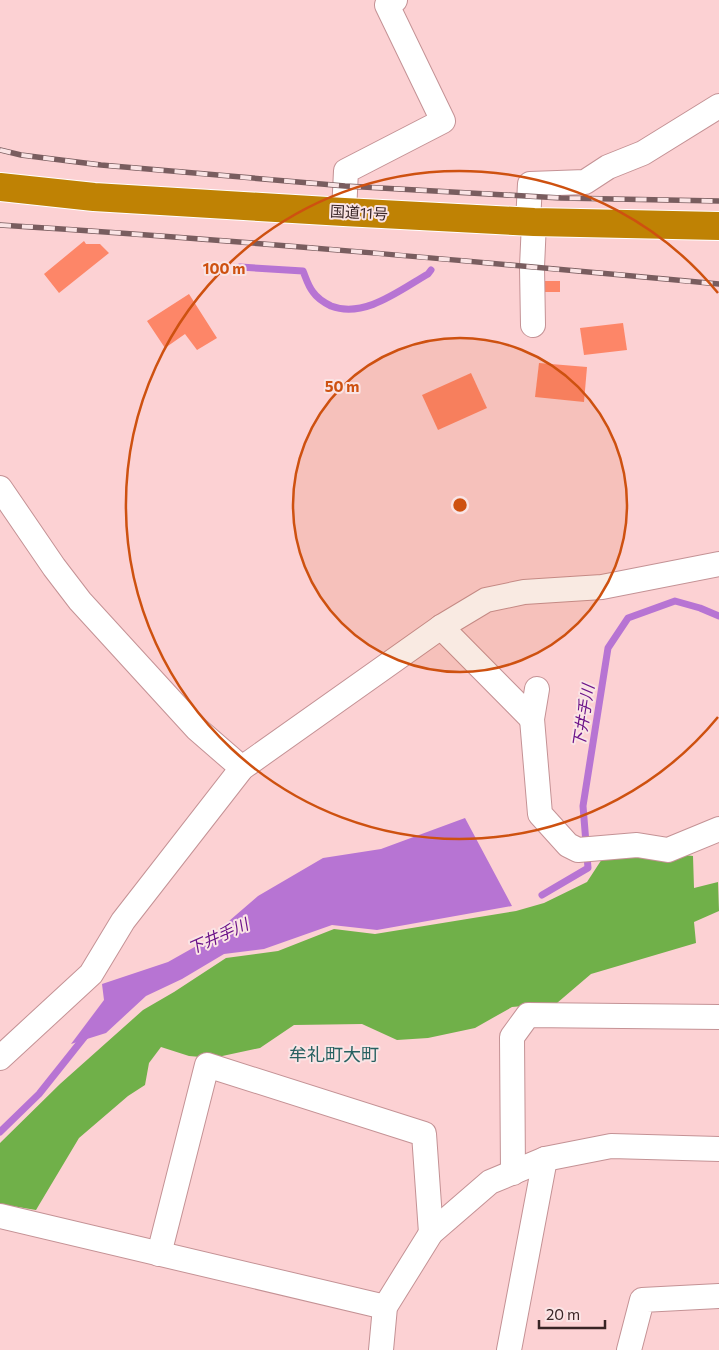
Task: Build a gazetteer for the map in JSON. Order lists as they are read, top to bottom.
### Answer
{
  "streets": {
    "highway": ["国道11号"]
  },
  "districts": ["牟礼町大町"],
  "water": ["下井手川"],
  "scale_bar": "20 m",
  "rings": ["100 m", "50 m"]
}
